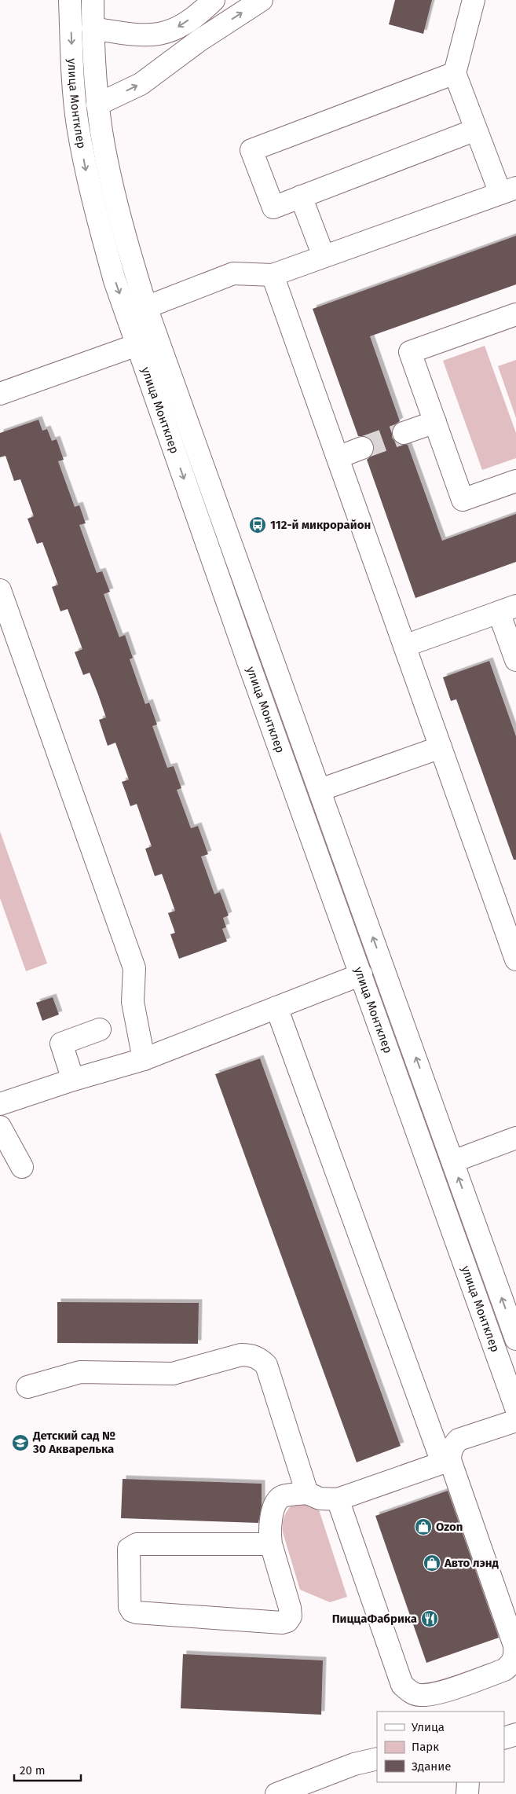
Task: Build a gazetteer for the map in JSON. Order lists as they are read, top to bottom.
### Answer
{
  "streets": {
    "street": ["улица Монтклер"]
  },
  "places": {
    "bus stop": ["112-й микрорайон"],
    "school or university": ["Детский сад № 30 Акварелька"],
    "shop": ["Ozon", "Авто лэнд"],
    "restaurant": ["ПиццаФабрика"]
  },
  "legend": ["Улица", "Парк", "Здание"],
  "scale_bar": "20 m"
}
